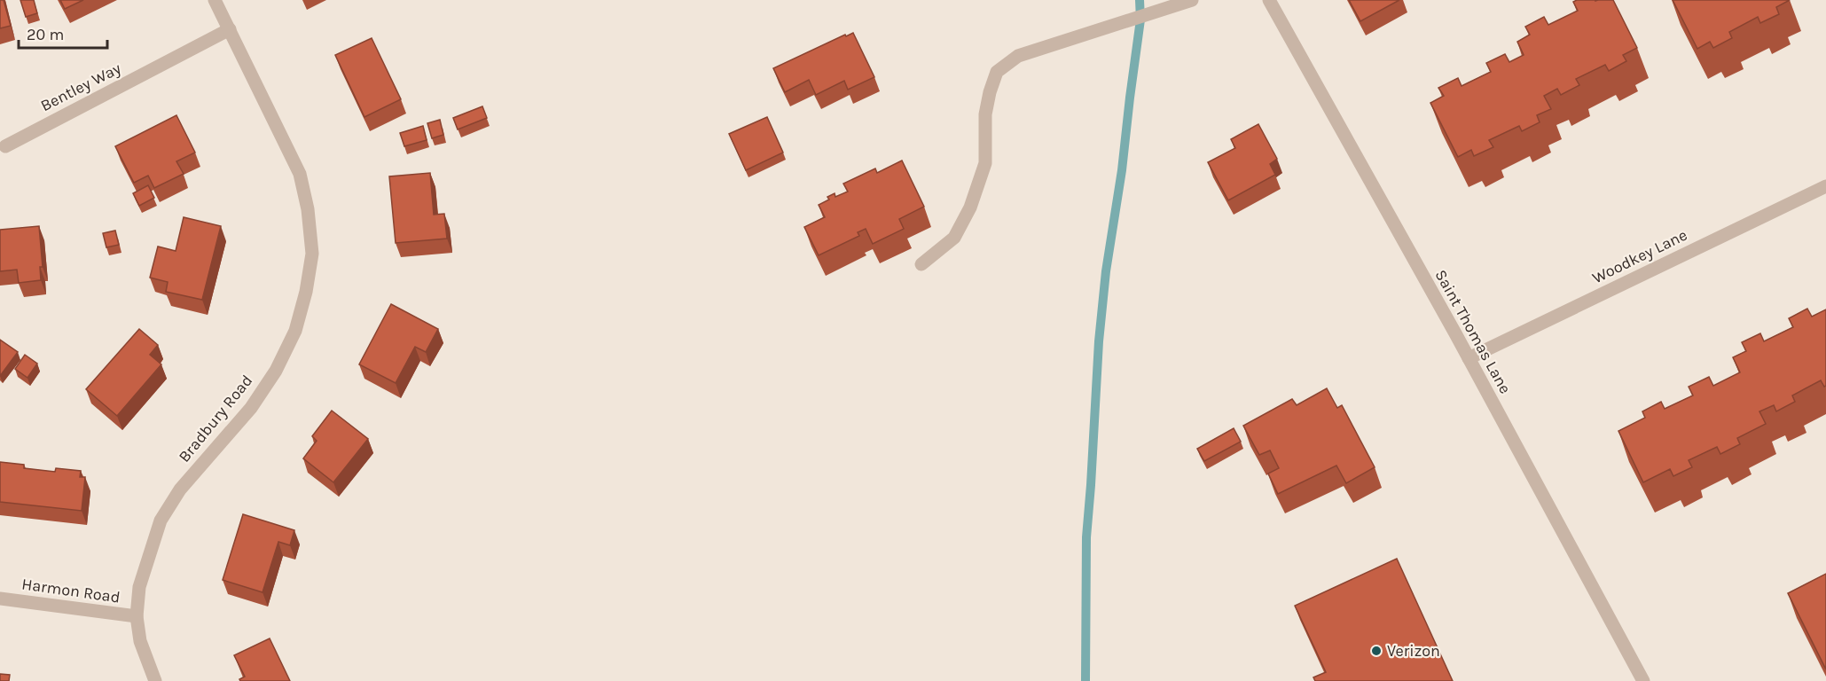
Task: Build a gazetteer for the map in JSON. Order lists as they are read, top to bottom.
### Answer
{
  "streets": {
    "street": [
      "Bentley Way",
      "Woodkey Lane",
      "Saint Thomas Lane",
      "Bradbury Road",
      "Harmon Road"
    ]
  },
  "crossings": [
    ["Bentley Way", "Bradbury Road"],
    ["Woodkey Lane", "Saint Thomas Lane"],
    ["Bradbury Road", "Harmon Road"]
  ],
  "places": ["Verizon"],
  "scale_bar": "20 m"
}
